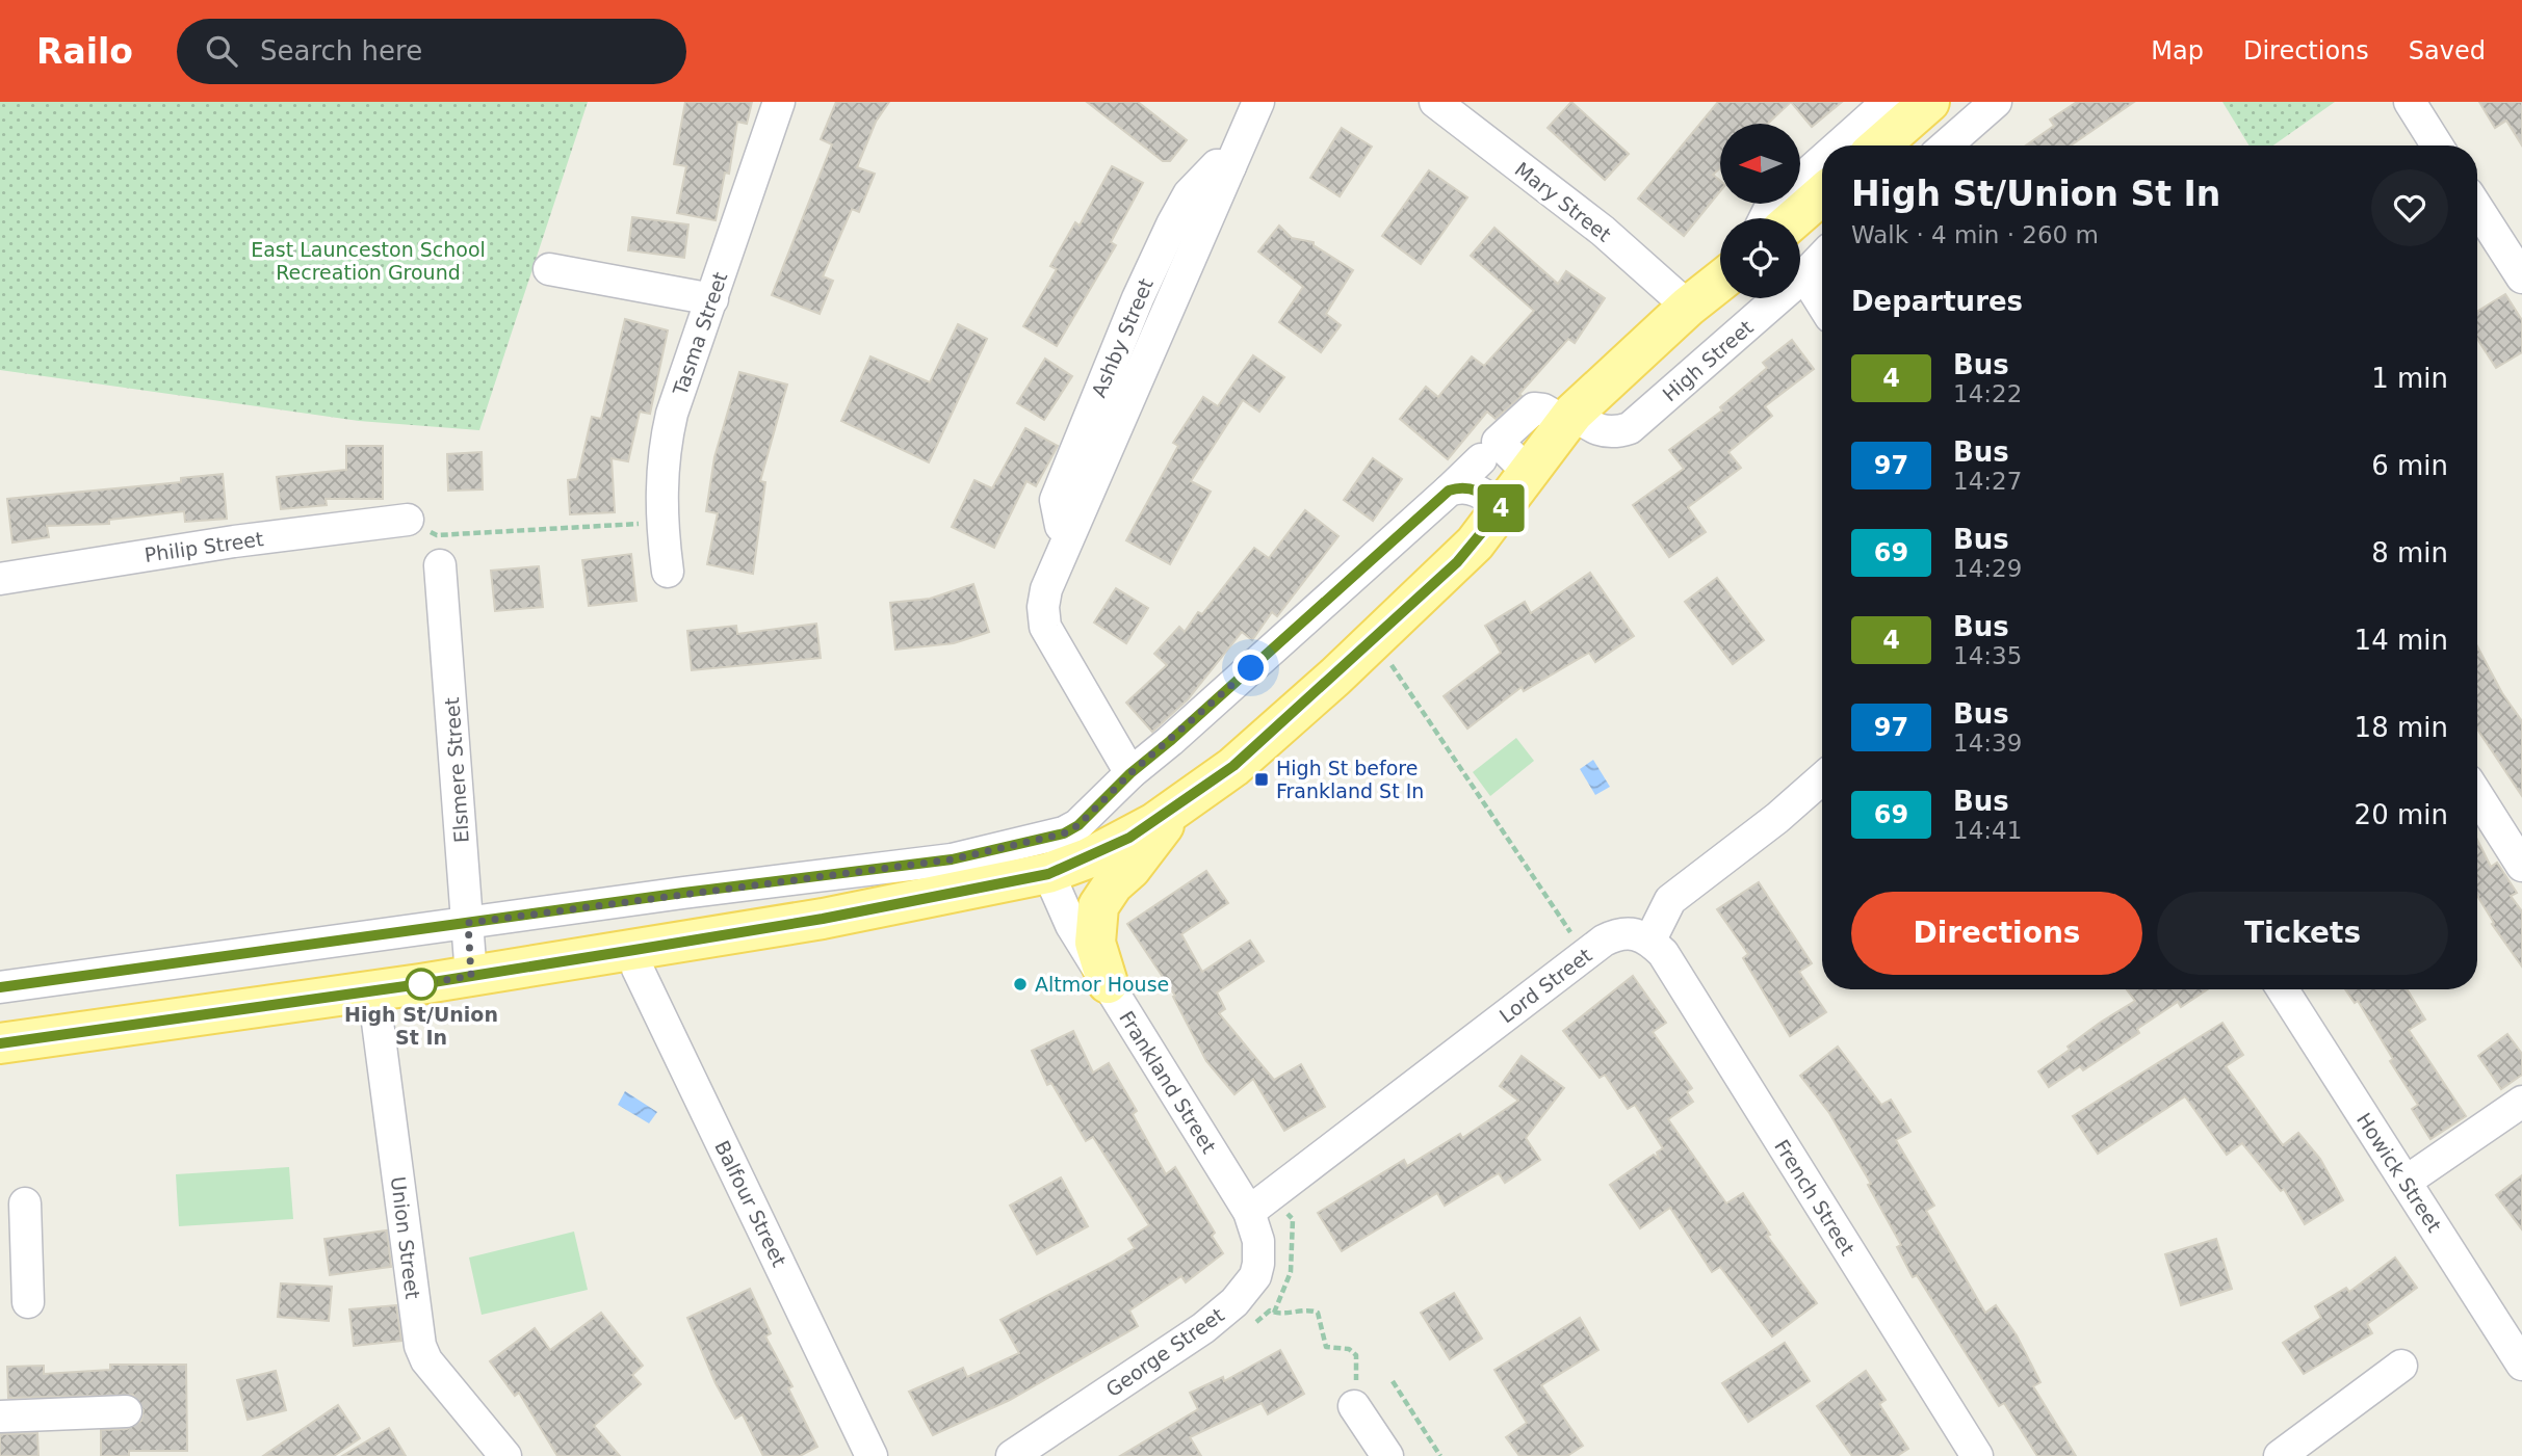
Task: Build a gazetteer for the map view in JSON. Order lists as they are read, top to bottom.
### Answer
{
  "streets": {
    "street": [
      "Mary Street",
      "Tasma Street",
      "Ashby Street",
      "High Street",
      "Philip Street",
      "Elsmere Street",
      "Lord Street",
      "Frankland Street",
      "Howick Street",
      "French Street",
      "Balfour Street",
      "Union Street",
      "George Street"
    ]
  },
  "crossings": [
    ["Lord Street", "Frankland Street"],
    ["Lord Street", "French Street"],
    ["Lord Street", "George Street"],
    ["Frankland Street", "George Street"]
  ],
  "parks": ["East Launceston School Recreation Ground"],
  "places": {
    "transit": ["High St before Frankland St In"],
    "other": ["High St/Union St In", "Altmor House"]
  },
  "lines": ["bus line 4"],
  "north": "left",
  "page": {
    "header": "Railo",
    "search": "Search here",
    "nav": ["Map", "Directions", "Saved"],
    "on_map": "4",
    "heading": [
      ["High St/Union St In", "Walk · 4 min · 260 m"],
      "Departures"
    ],
    "list": [
      {
        "mark": "4",
        "name": "Bus",
        "note": "14:22",
        "value": "1 min"
      },
      {
        "mark": "97",
        "name": "Bus",
        "note": "14:27",
        "value": "6 min"
      },
      {
        "mark": "69",
        "name": "Bus",
        "note": "14:29",
        "value": "8 min"
      },
      {
        "mark": "4",
        "name": "Bus",
        "note": "14:35",
        "value": "14 min"
      },
      {
        "mark": "97",
        "name": "Bus",
        "note": "14:39",
        "value": "18 min"
      },
      {
        "mark": "69",
        "name": "Bus",
        "note": "14:41",
        "value": "20 min"
      }
    ],
    "buttons": ["Directions", "Tickets"]
  }
}
